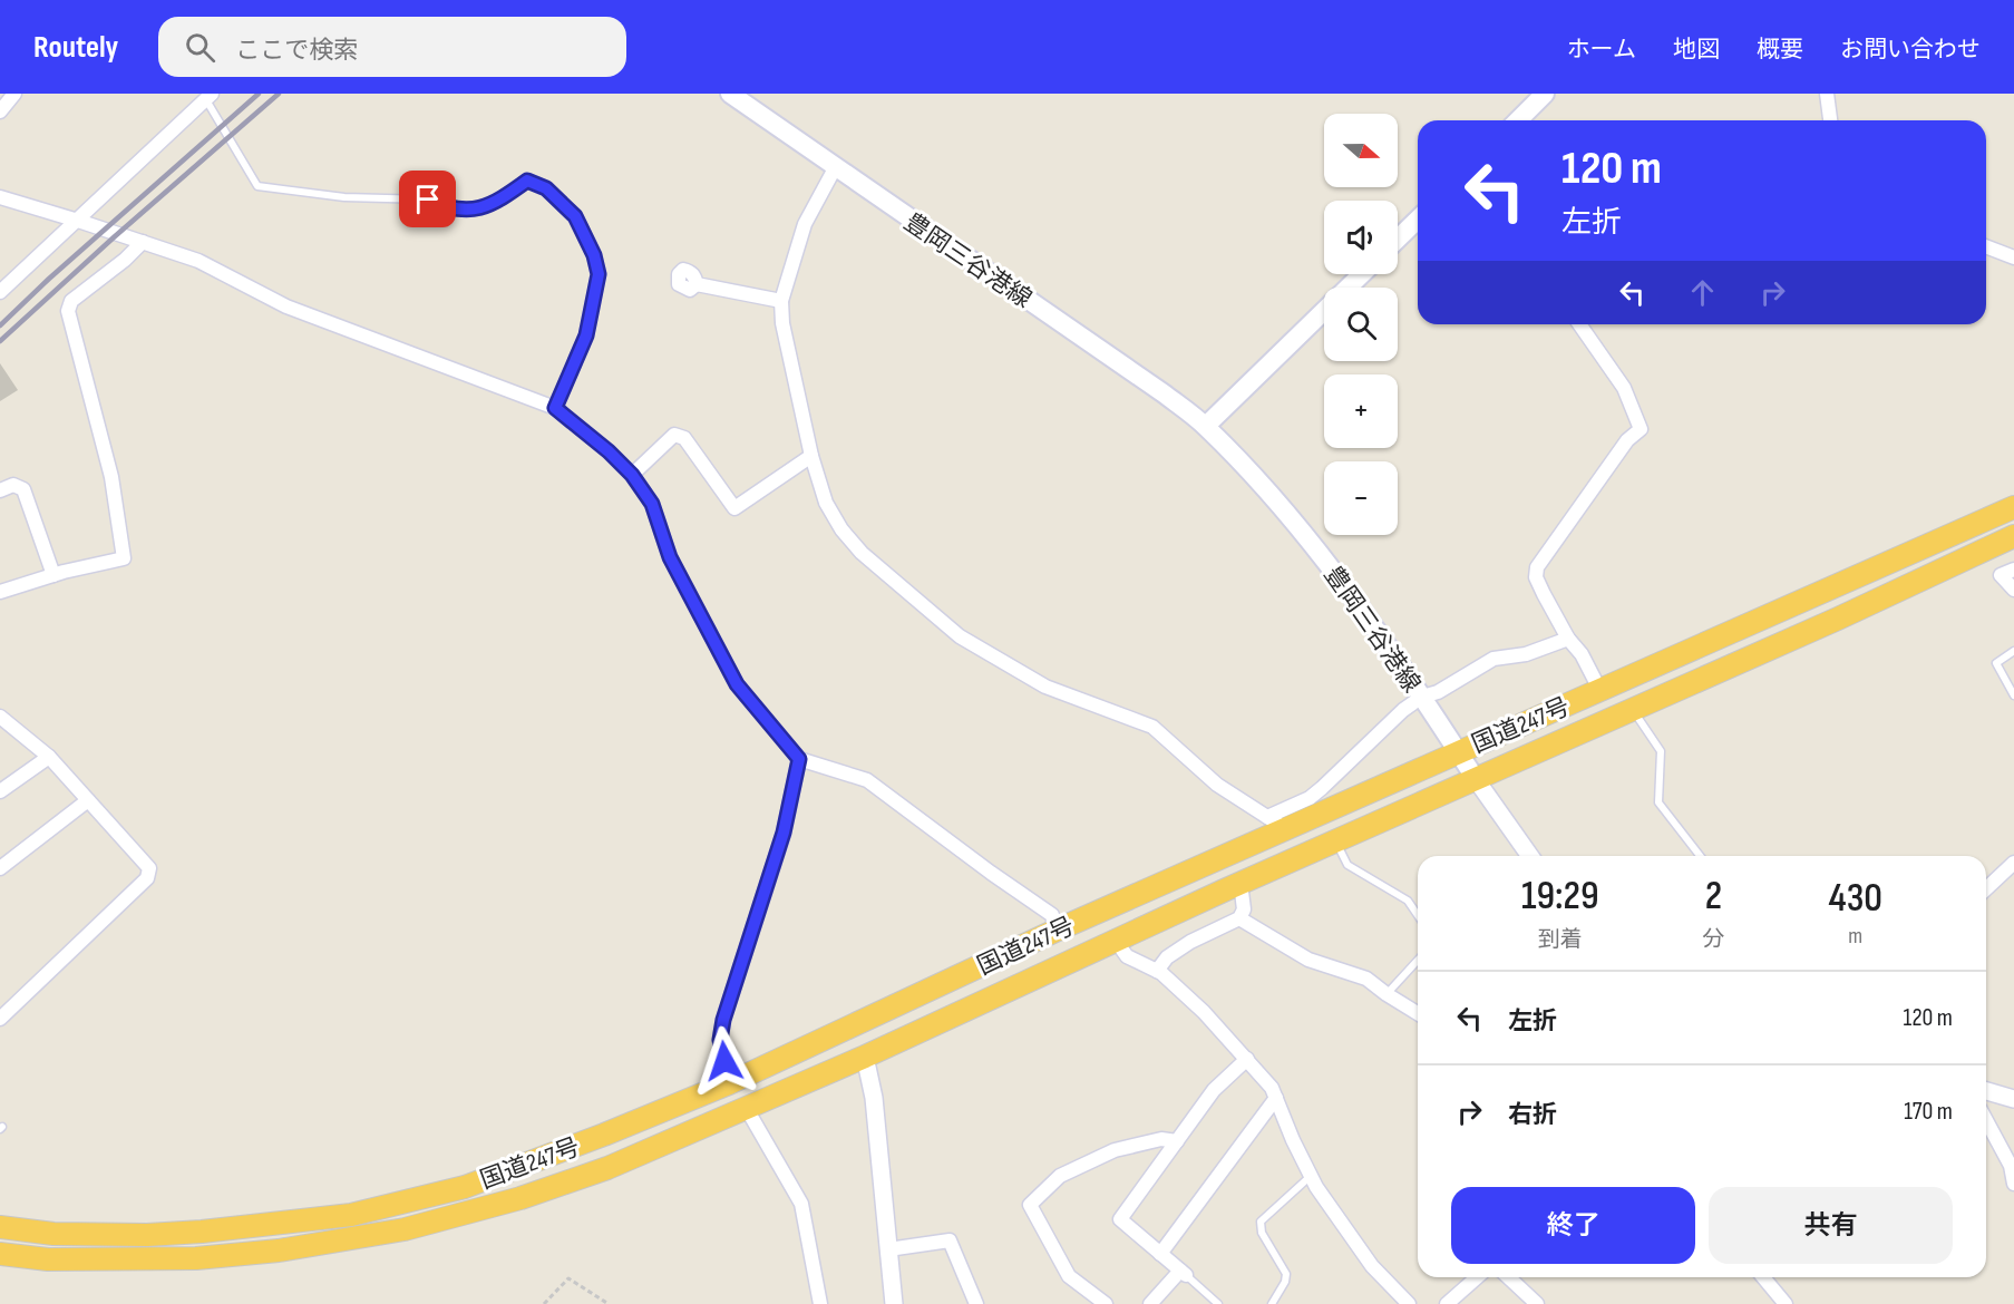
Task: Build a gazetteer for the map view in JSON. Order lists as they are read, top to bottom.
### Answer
{
  "streets": {
    "highway": ["国道247号"],
    "main road": ["豊岡三谷港線"]
  },
  "crossings": [
    ["豊岡三谷港線", "国道247号"]
  ],
  "north": "right",
  "page": {
    "header": "Routely",
    "search": "ここで検索",
    "nav": [
      "ホーム",
      "地図",
      "概要",
      "お問い合わせ"
    ],
    "map_buttons": ["+", "−"],
    "turn": ["120 m", "左折"],
    "eta": [
      "19:29",
      "到着",
      "2",
      "分",
      "430",
      "m"
    ],
    "list": [
      {
        "name": "左折",
        "value": "120 m"
      },
      {
        "name": "右折",
        "value": "170 m"
      }
    ],
    "buttons": ["終了", "共有"]
  }
}
